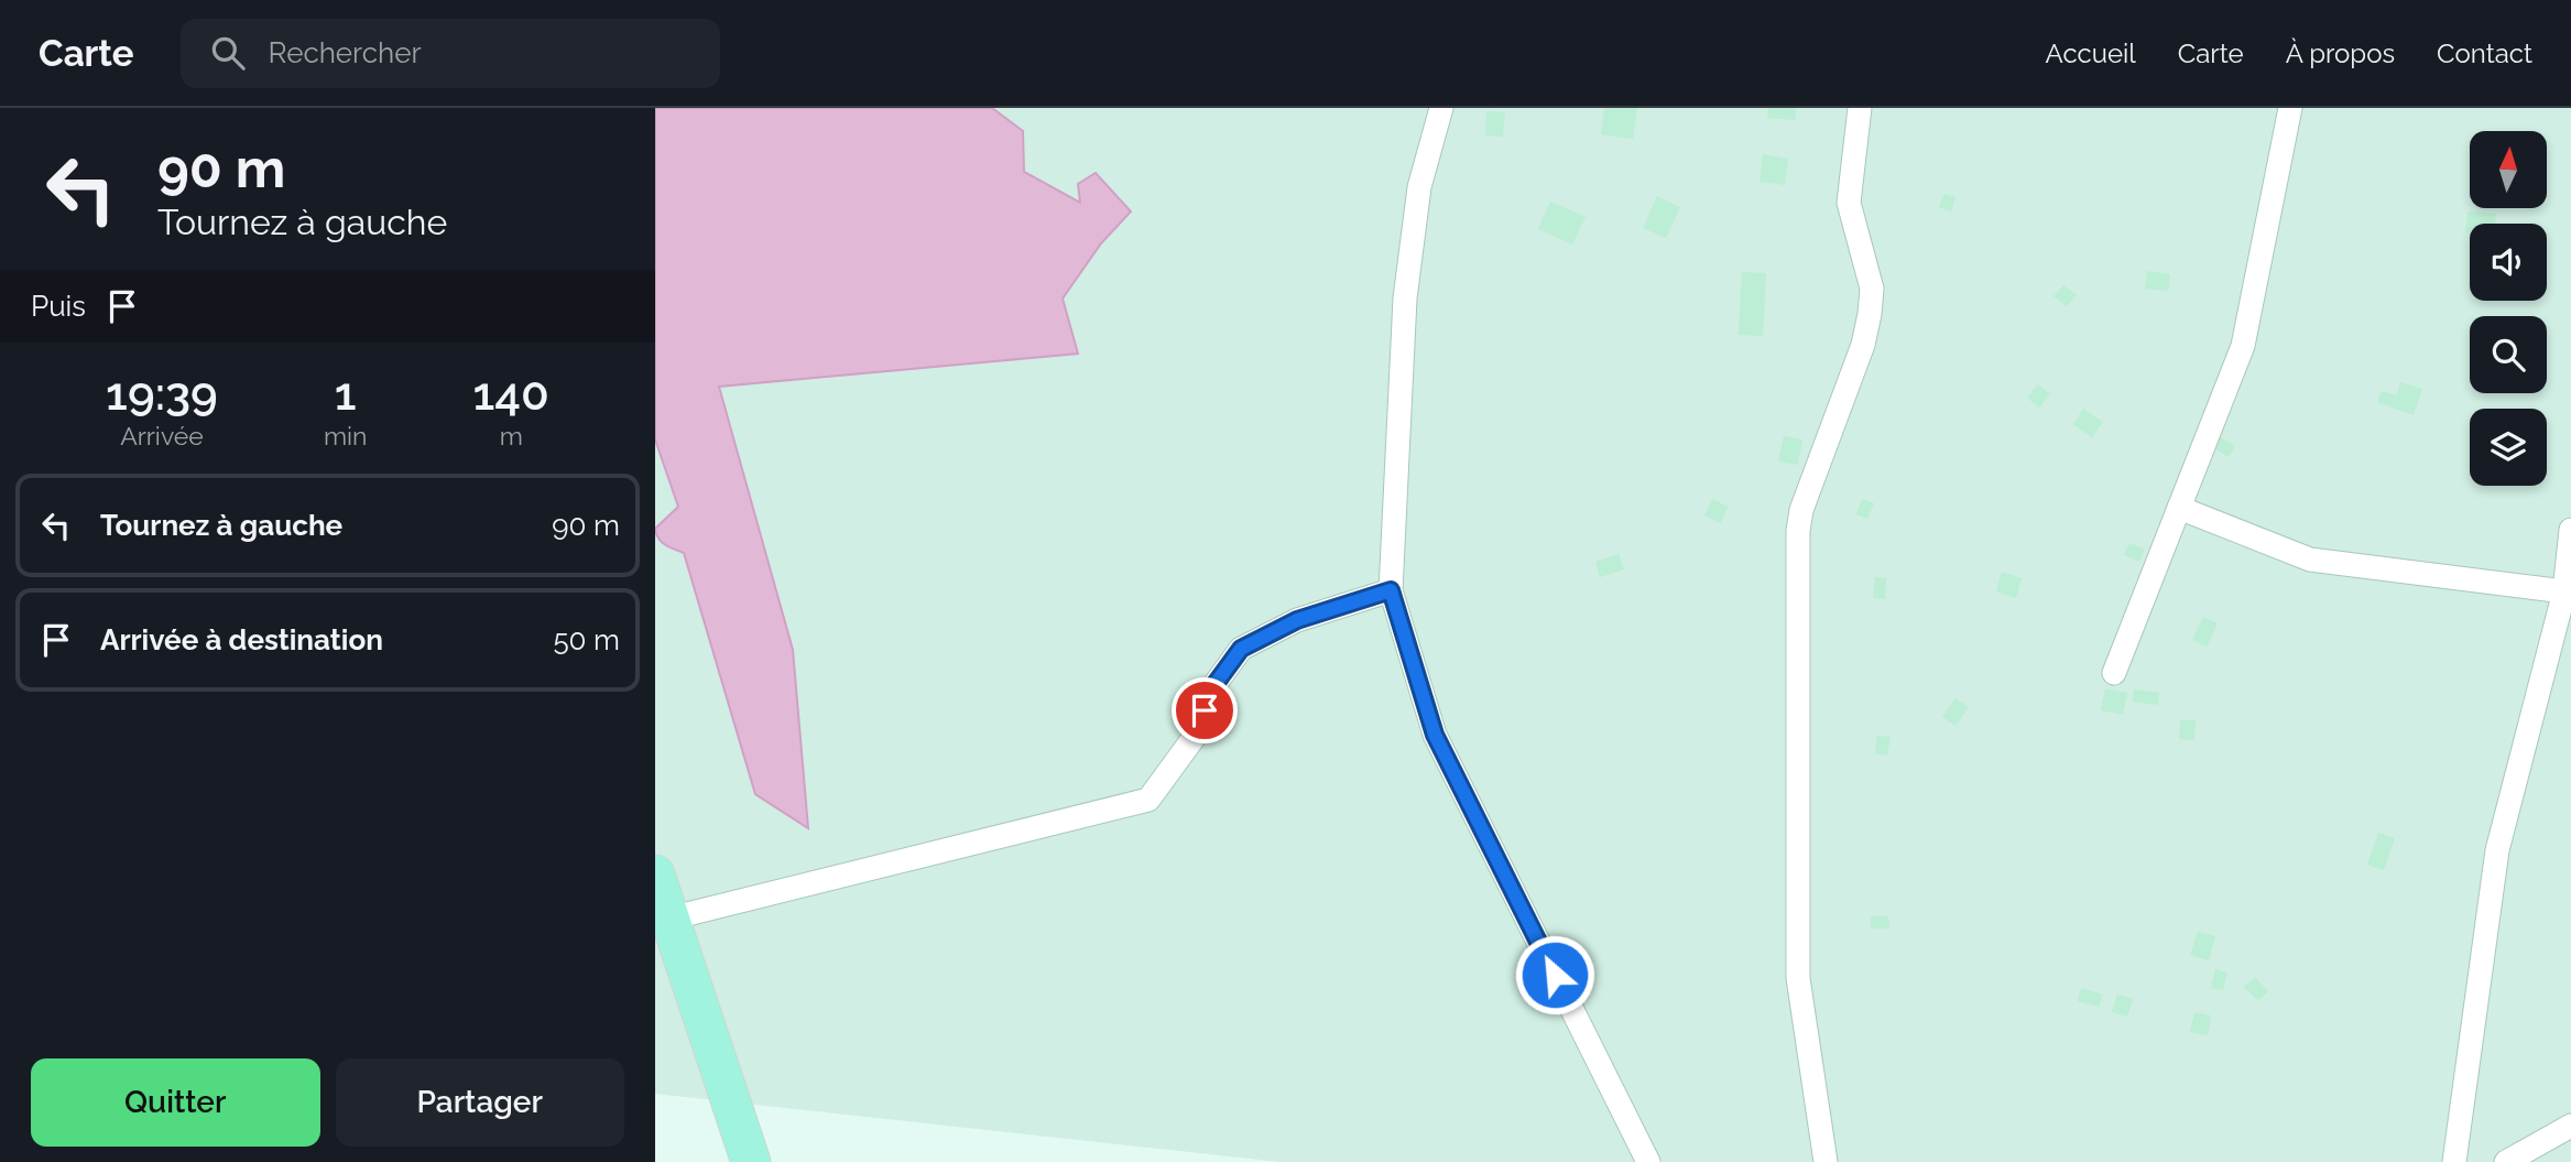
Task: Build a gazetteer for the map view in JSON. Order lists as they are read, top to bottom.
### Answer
{
  "north": "top",
  "page": {
    "header": "Carte",
    "search": "Rechercher",
    "nav": [
      "Accueil",
      "Carte",
      "À propos",
      "Contact"
    ],
    "turn": ["90 m", "Tournez à gauche"],
    "then": "Puis",
    "eta": [
      "19:39",
      "Arrivée",
      "1",
      "min",
      "140",
      "m"
    ],
    "list": [
      {
        "name": "Tournez à gauche",
        "value": "90 m"
      },
      {
        "name": "Arrivée à destination",
        "value": "50 m"
      }
    ],
    "buttons": ["Quitter", "Partager"]
  }
}
